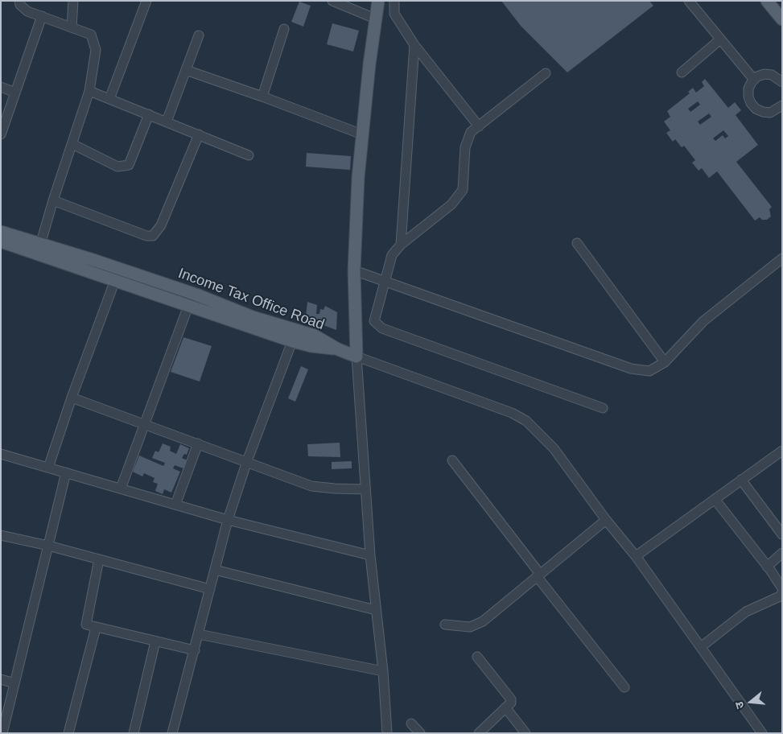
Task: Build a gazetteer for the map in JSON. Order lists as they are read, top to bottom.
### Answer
{
  "streets": {
    "main road": ["Income Tax Office Road"]
  },
  "north": "left"
}
